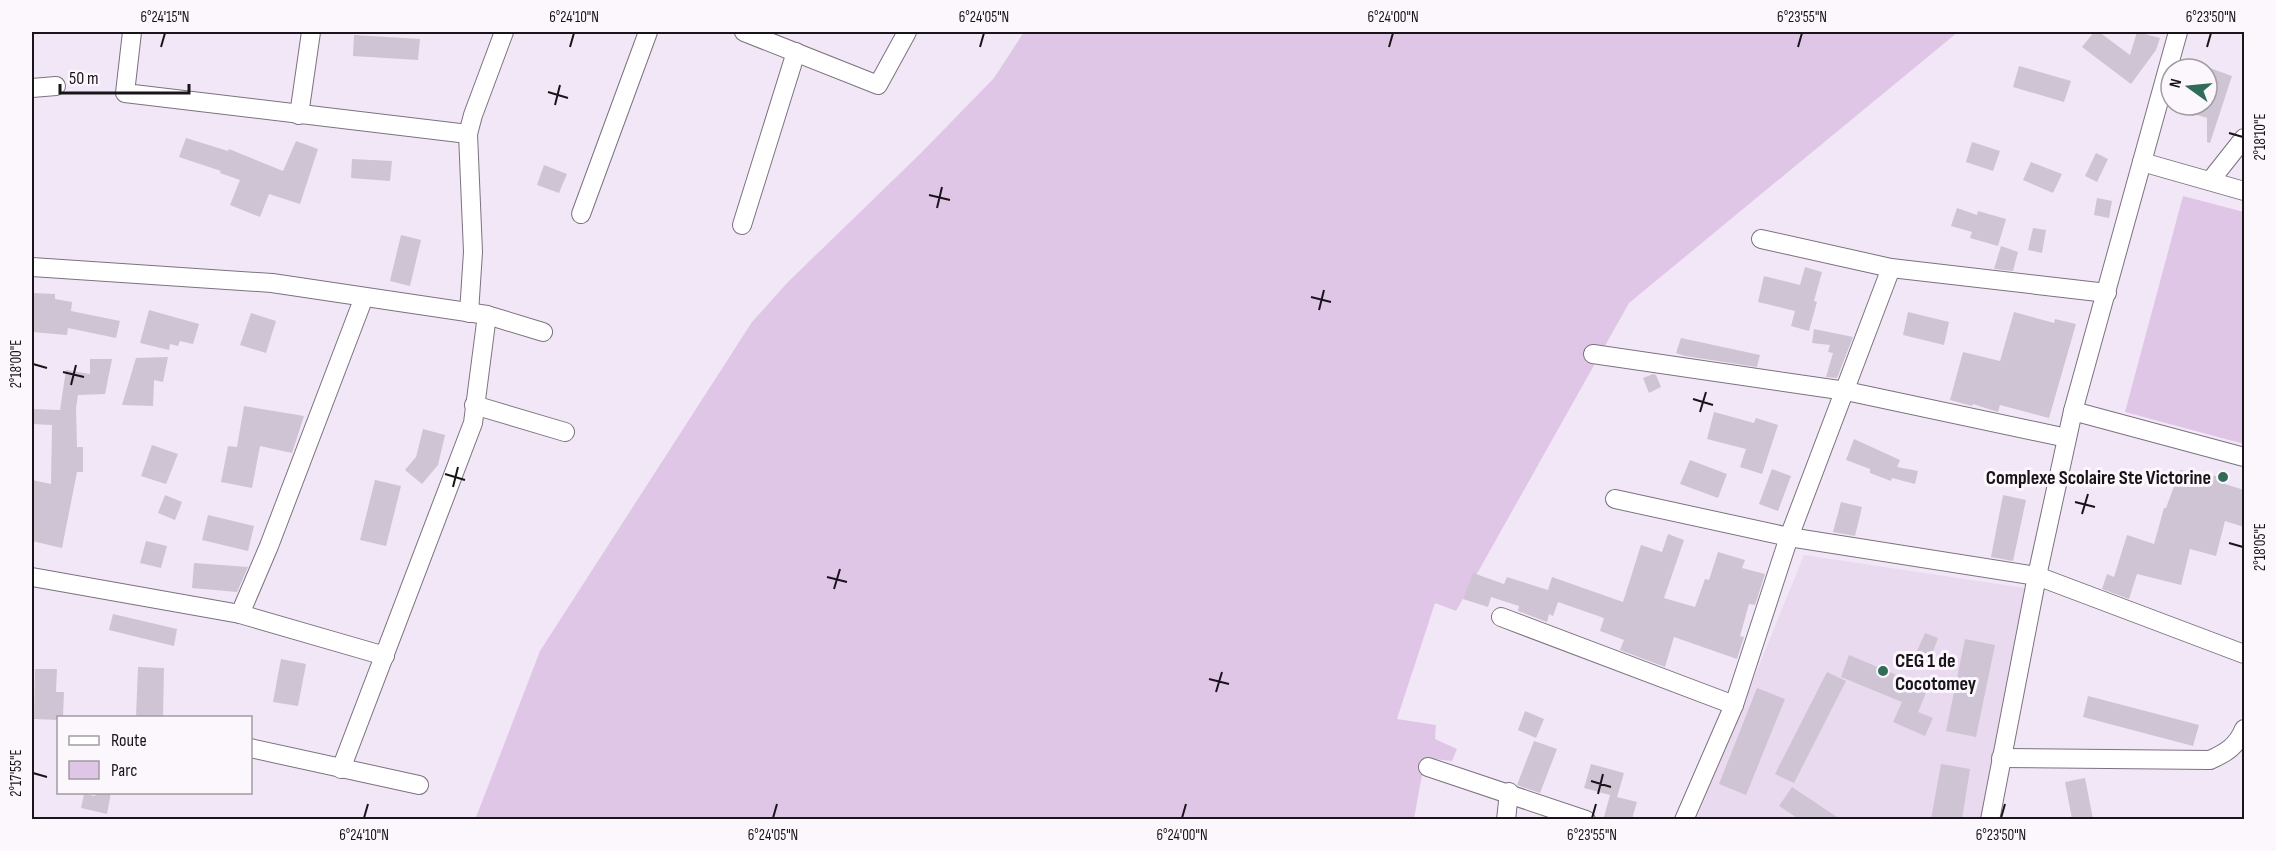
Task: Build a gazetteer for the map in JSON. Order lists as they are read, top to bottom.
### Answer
{
  "places": ["Complexe Scolaire Ste Victorine", "CEG 1 de Cocotomey"],
  "legend": ["Route", "Parc"],
  "scale_bar": "50 m",
  "north": "left",
  "coordinates": [
    "6°24'15\"N",
    "6°24'10\"N",
    "6°24'05\"N",
    "6°24'00\"N",
    "6°23'55\"N",
    "6°23'50\"N",
    "2°18'10\"E",
    "2°18'00\"E",
    "2°18'05\"E",
    "2°17'55\"E"
  ]
}
